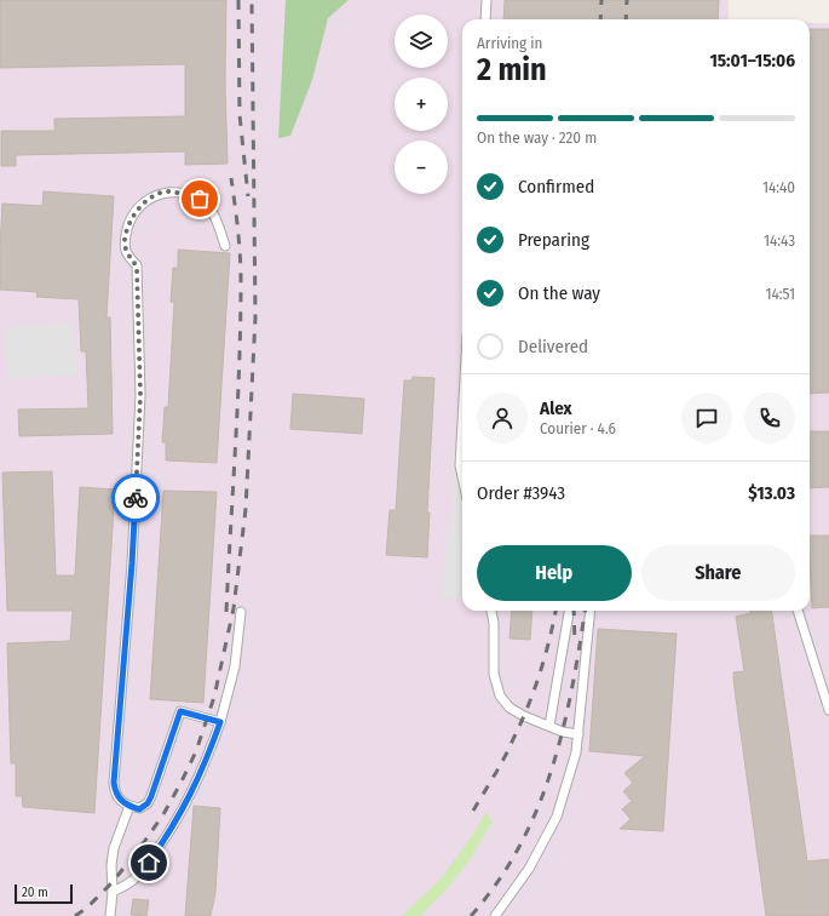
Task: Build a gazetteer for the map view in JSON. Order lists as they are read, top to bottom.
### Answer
{
  "scale_bar": "20 m",
  "page": {
    "map_buttons": ["+", "−"],
    "heading": ["2 min", "Arriving in", "15:01–15:06"],
    "panel": [
      "Alex",
      "Courier · 4.6",
      "Order #3943",
      "$13.03"
    ],
    "bar": "On the way · 220 m",
    "list": [
      ["Confirmed", "14:40"],
      ["Preparing", "14:43"],
      ["On the way", "14:51"],
      "Delivered"
    ],
    "buttons": ["Help", "Share"],
    "scale": "20 m"
  }
}
